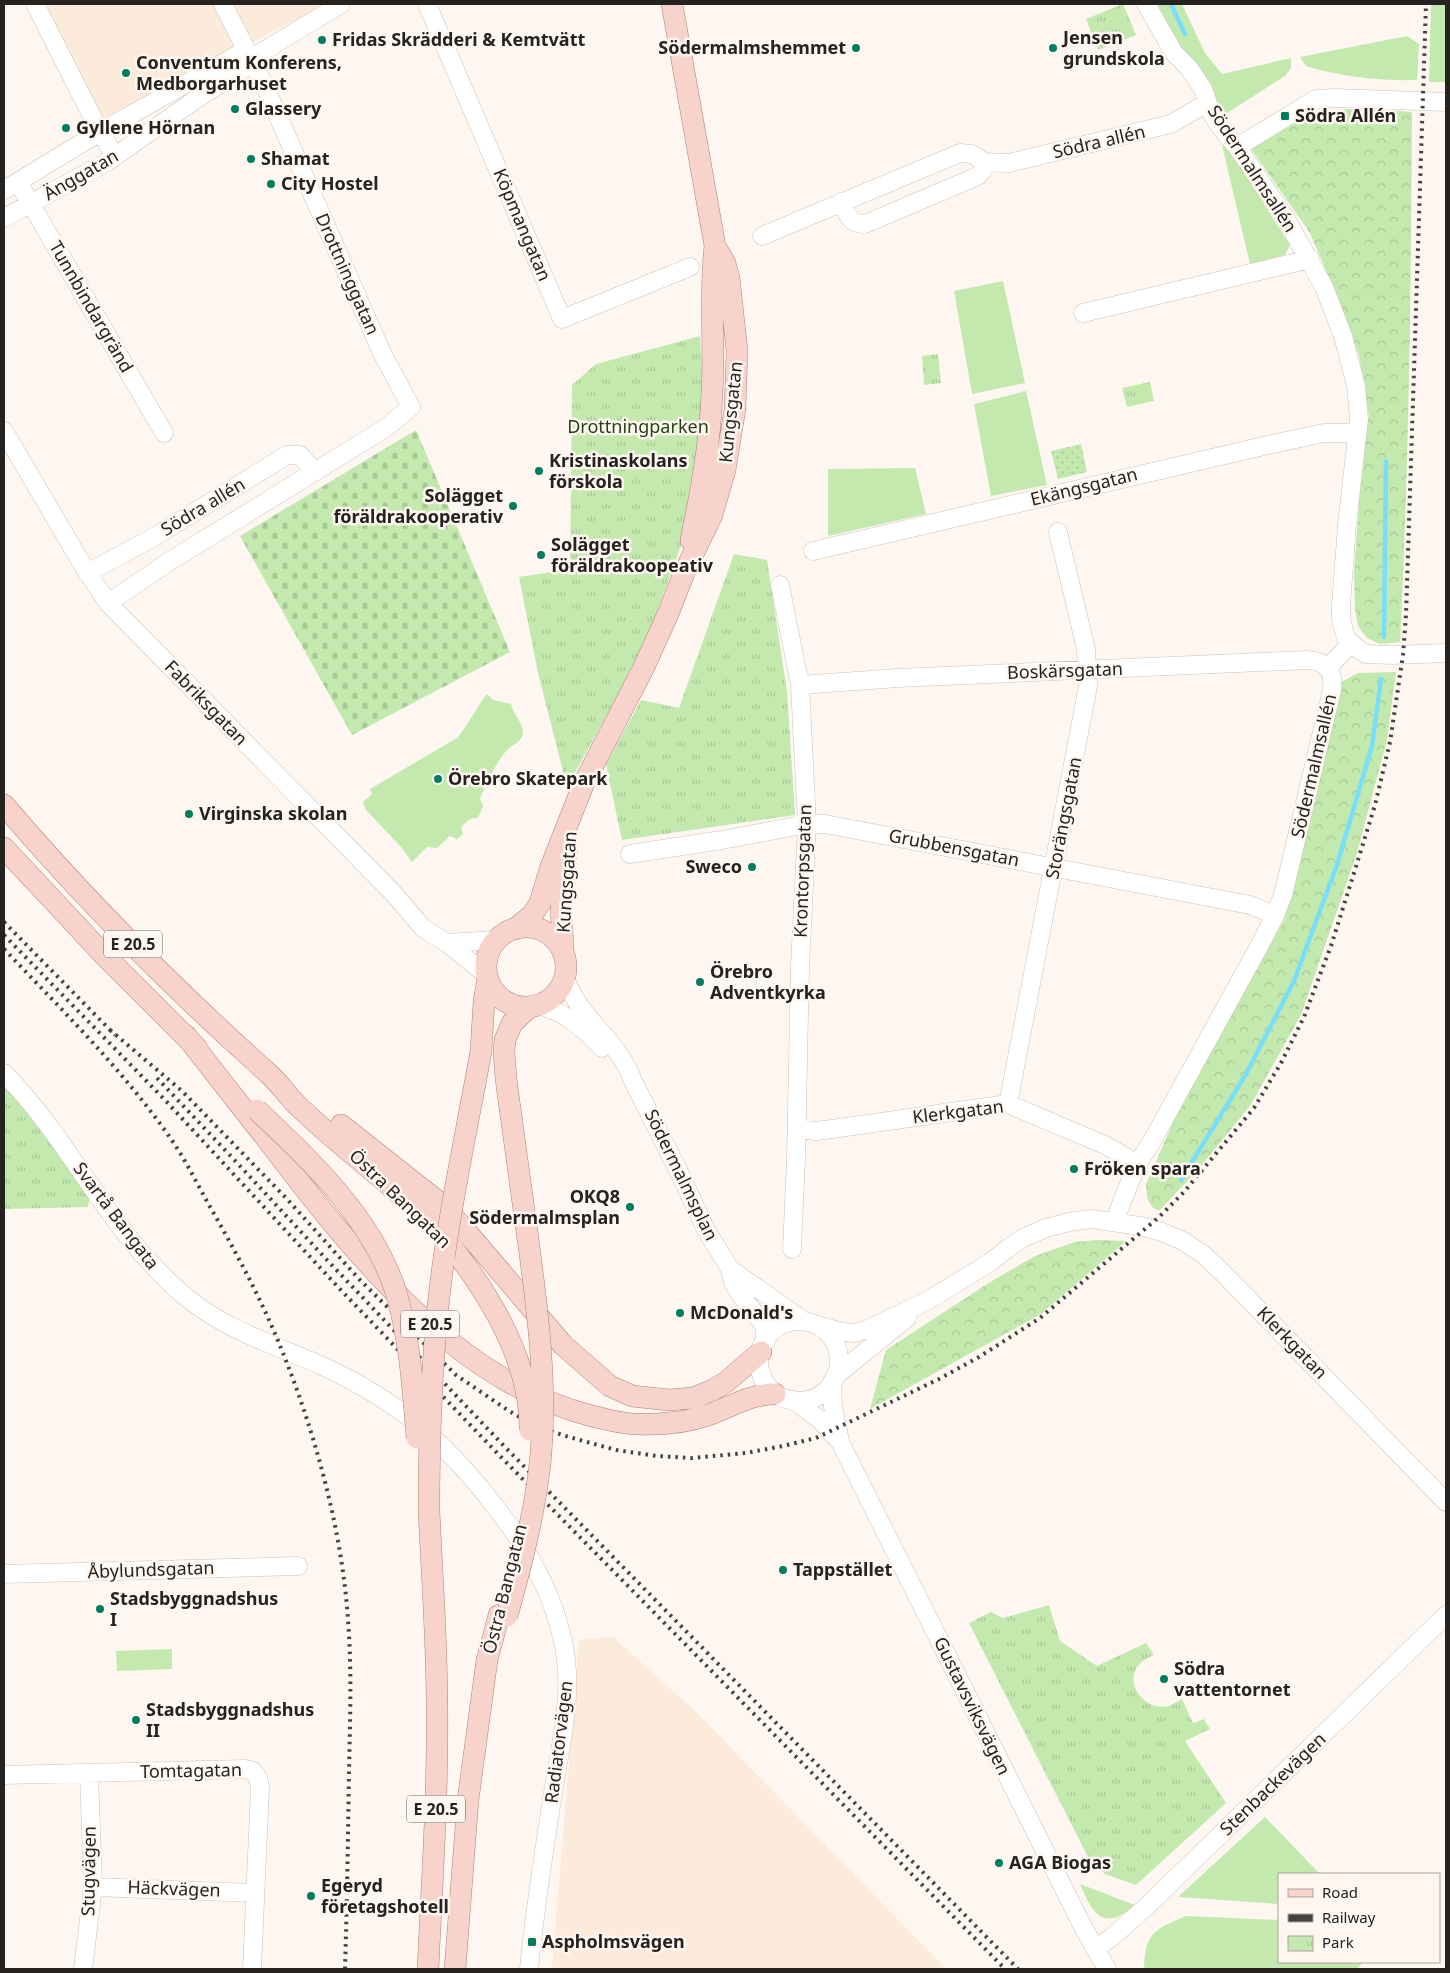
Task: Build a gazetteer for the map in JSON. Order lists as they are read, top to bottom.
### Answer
{
  "streets": {
    "main road": ["Kungsgatan", "E 20.5", "Östra Bangatan"],
    "street": [
      "Södra allén",
      "Södermalmsallén",
      "Änggatan",
      "Köpmangatan",
      "Drottninggatan",
      "Tunnbindargränd",
      "Ekängsgatan",
      "Boskärsgatan",
      "Fabriksgatan",
      "Storängsgatan",
      "Grubbensgatan",
      "Krontorpsgatan",
      "Klerkgatan",
      "Södermalmsplan",
      "Svartå Bangata",
      "Åbylundsgatan",
      "Gustavsviksvägen",
      "Radiatorvägen",
      "Tomtagatan",
      "Stenbackevägen",
      "Stugvägen",
      "Häckvägen"
    ]
  },
  "crossings": [
    ["Södra allén", "Södermalmsallén"],
    ["Södra allén", "Drottninggatan"],
    ["Södra allén", "Fabriksgatan"],
    ["Södermalmsallén", "Ekängsgatan"],
    ["Södermalmsallén", "Boskärsgatan"],
    ["Södermalmsallén", "Grubbensgatan"],
    ["Södermalmsallén", "Klerkgatan"],
    ["Änggatan", "Drottninggatan"],
    ["Änggatan", "Tunnbindargränd"],
    ["Kungsgatan", "Fabriksgatan"],
    ["Kungsgatan", "Södermalmsplan"],
    ["Boskärsgatan", "Storängsgatan"],
    ["Boskärsgatan", "Krontorpsgatan"],
    ["Fabriksgatan", "Södermalmsplan"],
    ["Storängsgatan", "Grubbensgatan"],
    ["Storängsgatan", "Klerkgatan"],
    ["Grubbensgatan", "Krontorpsgatan"],
    ["Krontorpsgatan", "Klerkgatan"],
    ["E 20.5", "Södermalmsplan"],
    ["E 20.5", "Östra Bangatan"],
    ["E 20.5", "Gustavsviksvägen"],
    ["Södermalmsplan", "Gustavsviksvägen"],
    ["Svartå Bangata", "Radiatorvägen"],
    ["Gustavsviksvägen", "Stenbackevägen"],
    ["Tomtagatan", "Stugvägen"],
    ["Tomtagatan", "Häckvägen"],
    ["Stugvägen", "Häckvägen"]
  ],
  "parks": ["Drottningparken"],
  "places": {
    "other": [
      "Fridas Skrädderi & Kemtvätt",
      "Södermalmshemmet",
      "Jensen grundskola",
      "Conventum Konferens, Medborgarhuset",
      "Glassery",
      "Gyllene Hörnan",
      "Shamat",
      "City Hostel",
      "Kristinaskolans förskola",
      "Solägget föräldrakooperativ",
      "Solägget föräldrakoopeativ",
      "Örebro Skatepark",
      "Virginska skolan",
      "Sweco",
      "Örebro Adventkyrka",
      "Fröken spara",
      "OKQ8 Södermalmsplan",
      "McDonald's",
      "Tappstället",
      "Stadsbyggnadshus I",
      "Södra vattentornet",
      "Stadsbyggnadshus II",
      "AGA Biogas",
      "Egeryd företagshotell"
    ],
    "transit": ["Södra Allén", "Aspholmsvägen"]
  },
  "legend": ["Road", "Railway", "Park"]
}
